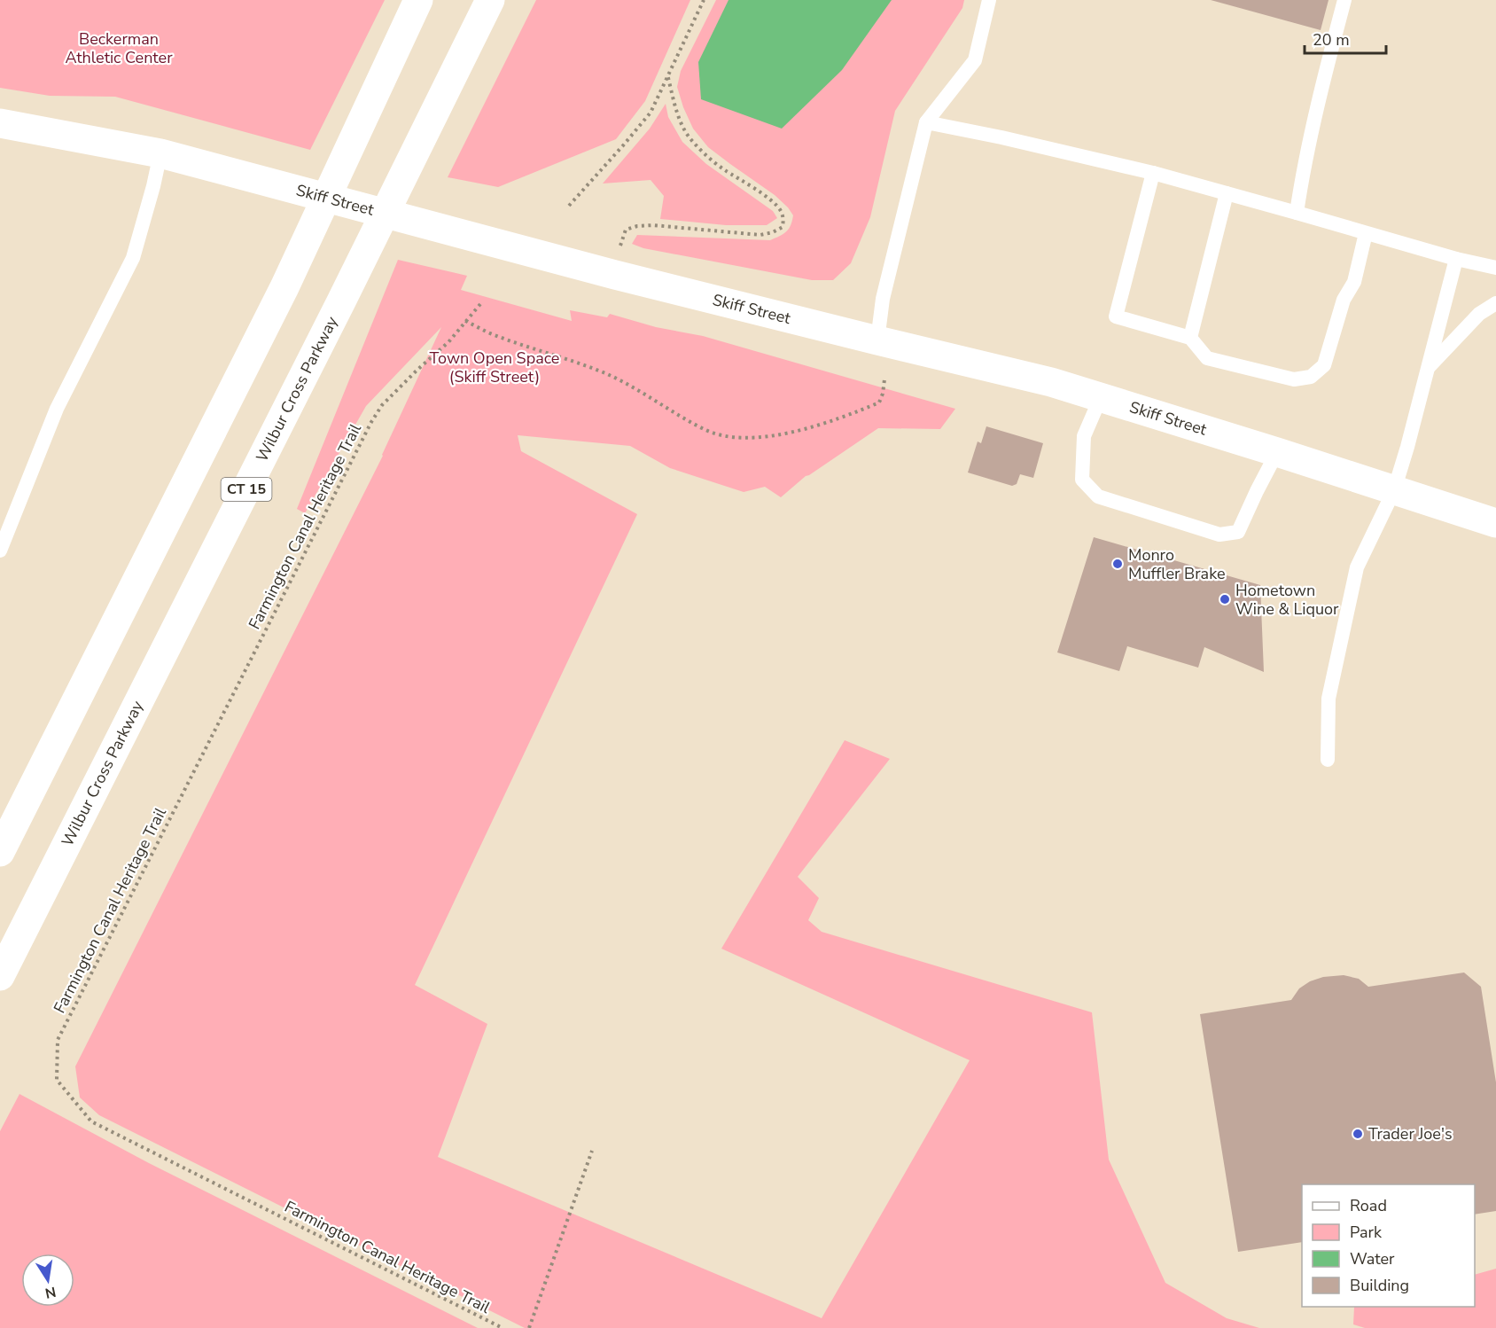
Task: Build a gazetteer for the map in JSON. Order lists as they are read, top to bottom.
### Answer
{
  "streets": {
    "main road": ["Skiff Street", "Wilbur Cross Parkway", "CT 15"],
    "path": ["Farmington Canal Heritage Trail"]
  },
  "parks": ["Beckerman Athletic Center", "Town Open Space (Skiff Street)"],
  "places": ["Monro Muffler Brake", "Hometown Wine & Liquor", "Trader Joe's"],
  "legend": [
    "Road",
    "Park",
    "Water",
    "Building"
  ],
  "scale_bar": "20 m",
  "north": "bottom"
}
